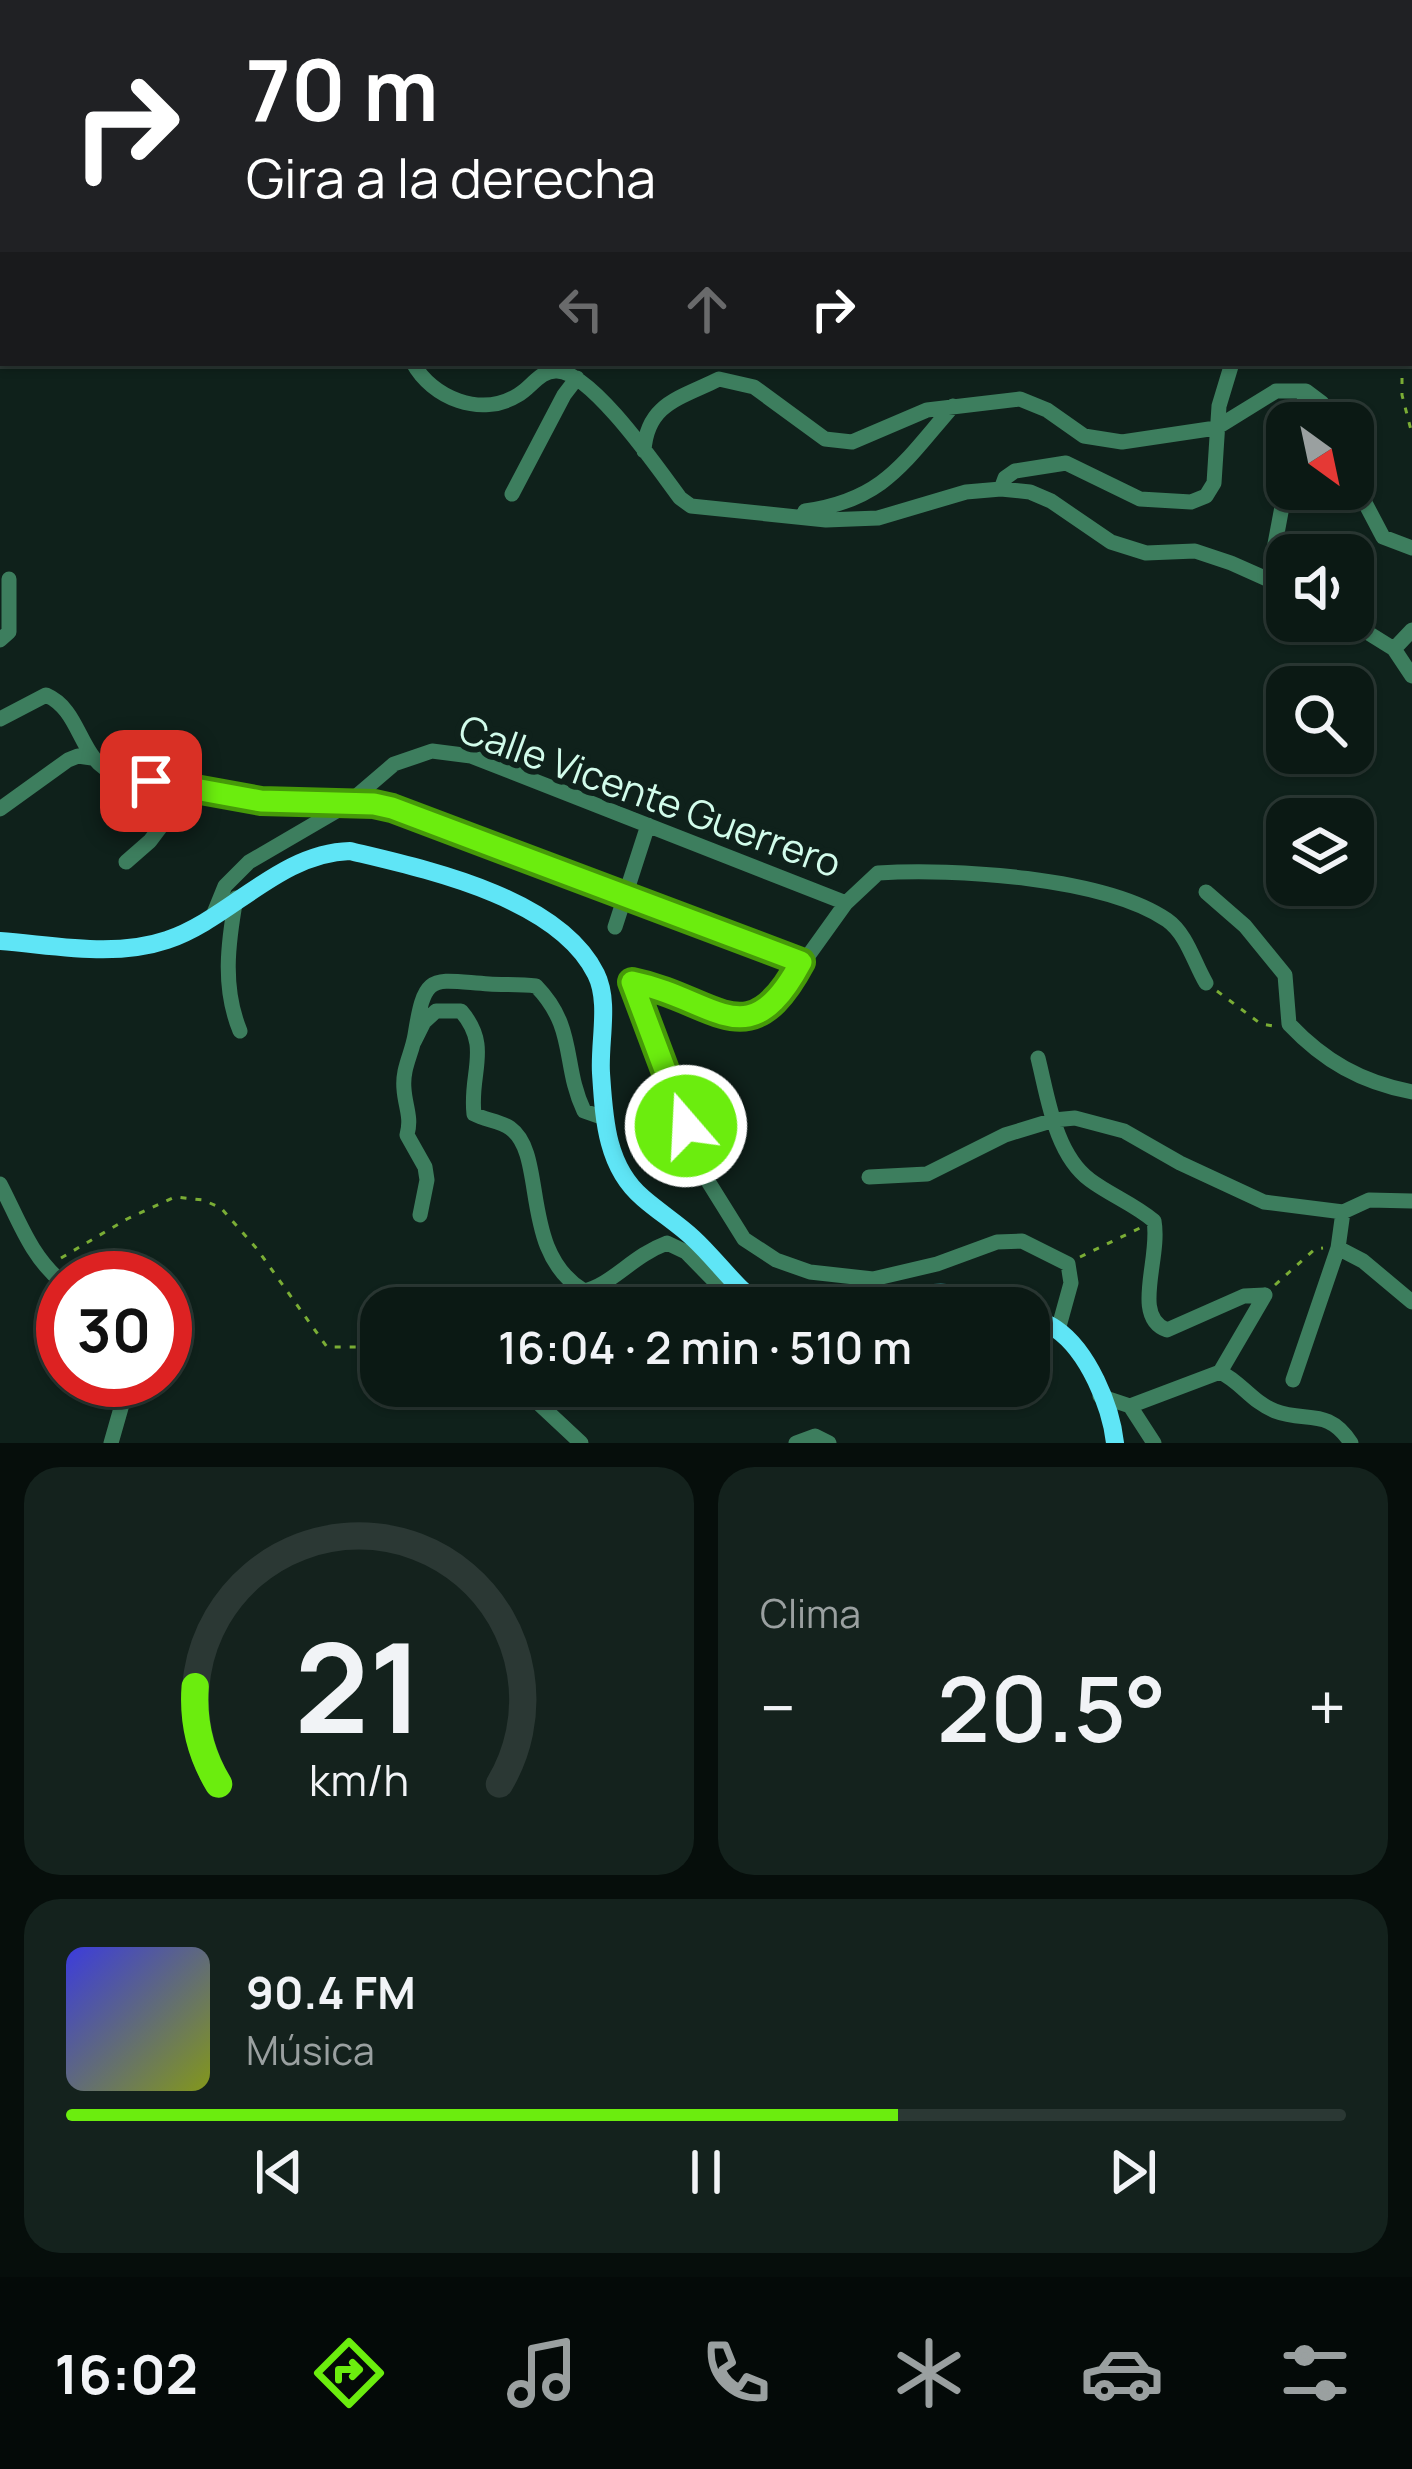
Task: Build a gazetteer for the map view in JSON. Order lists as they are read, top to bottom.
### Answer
{
  "streets": {
    "street": ["Calle Vicente Guerrero"]
  },
  "north": "bottom right",
  "page": {
    "turn": ["70 m", "Gira a la derecha"],
    "limit": "30",
    "trip": "16:04 · 2 min · 510 m",
    "tile": "Clima",
    "heat": ["−", "20.5°", "+"],
    "song": ["90.4 FM", "Música"],
    "tabs": "16:02",
    "gauge": ["21", "km/h"]
  }
}
